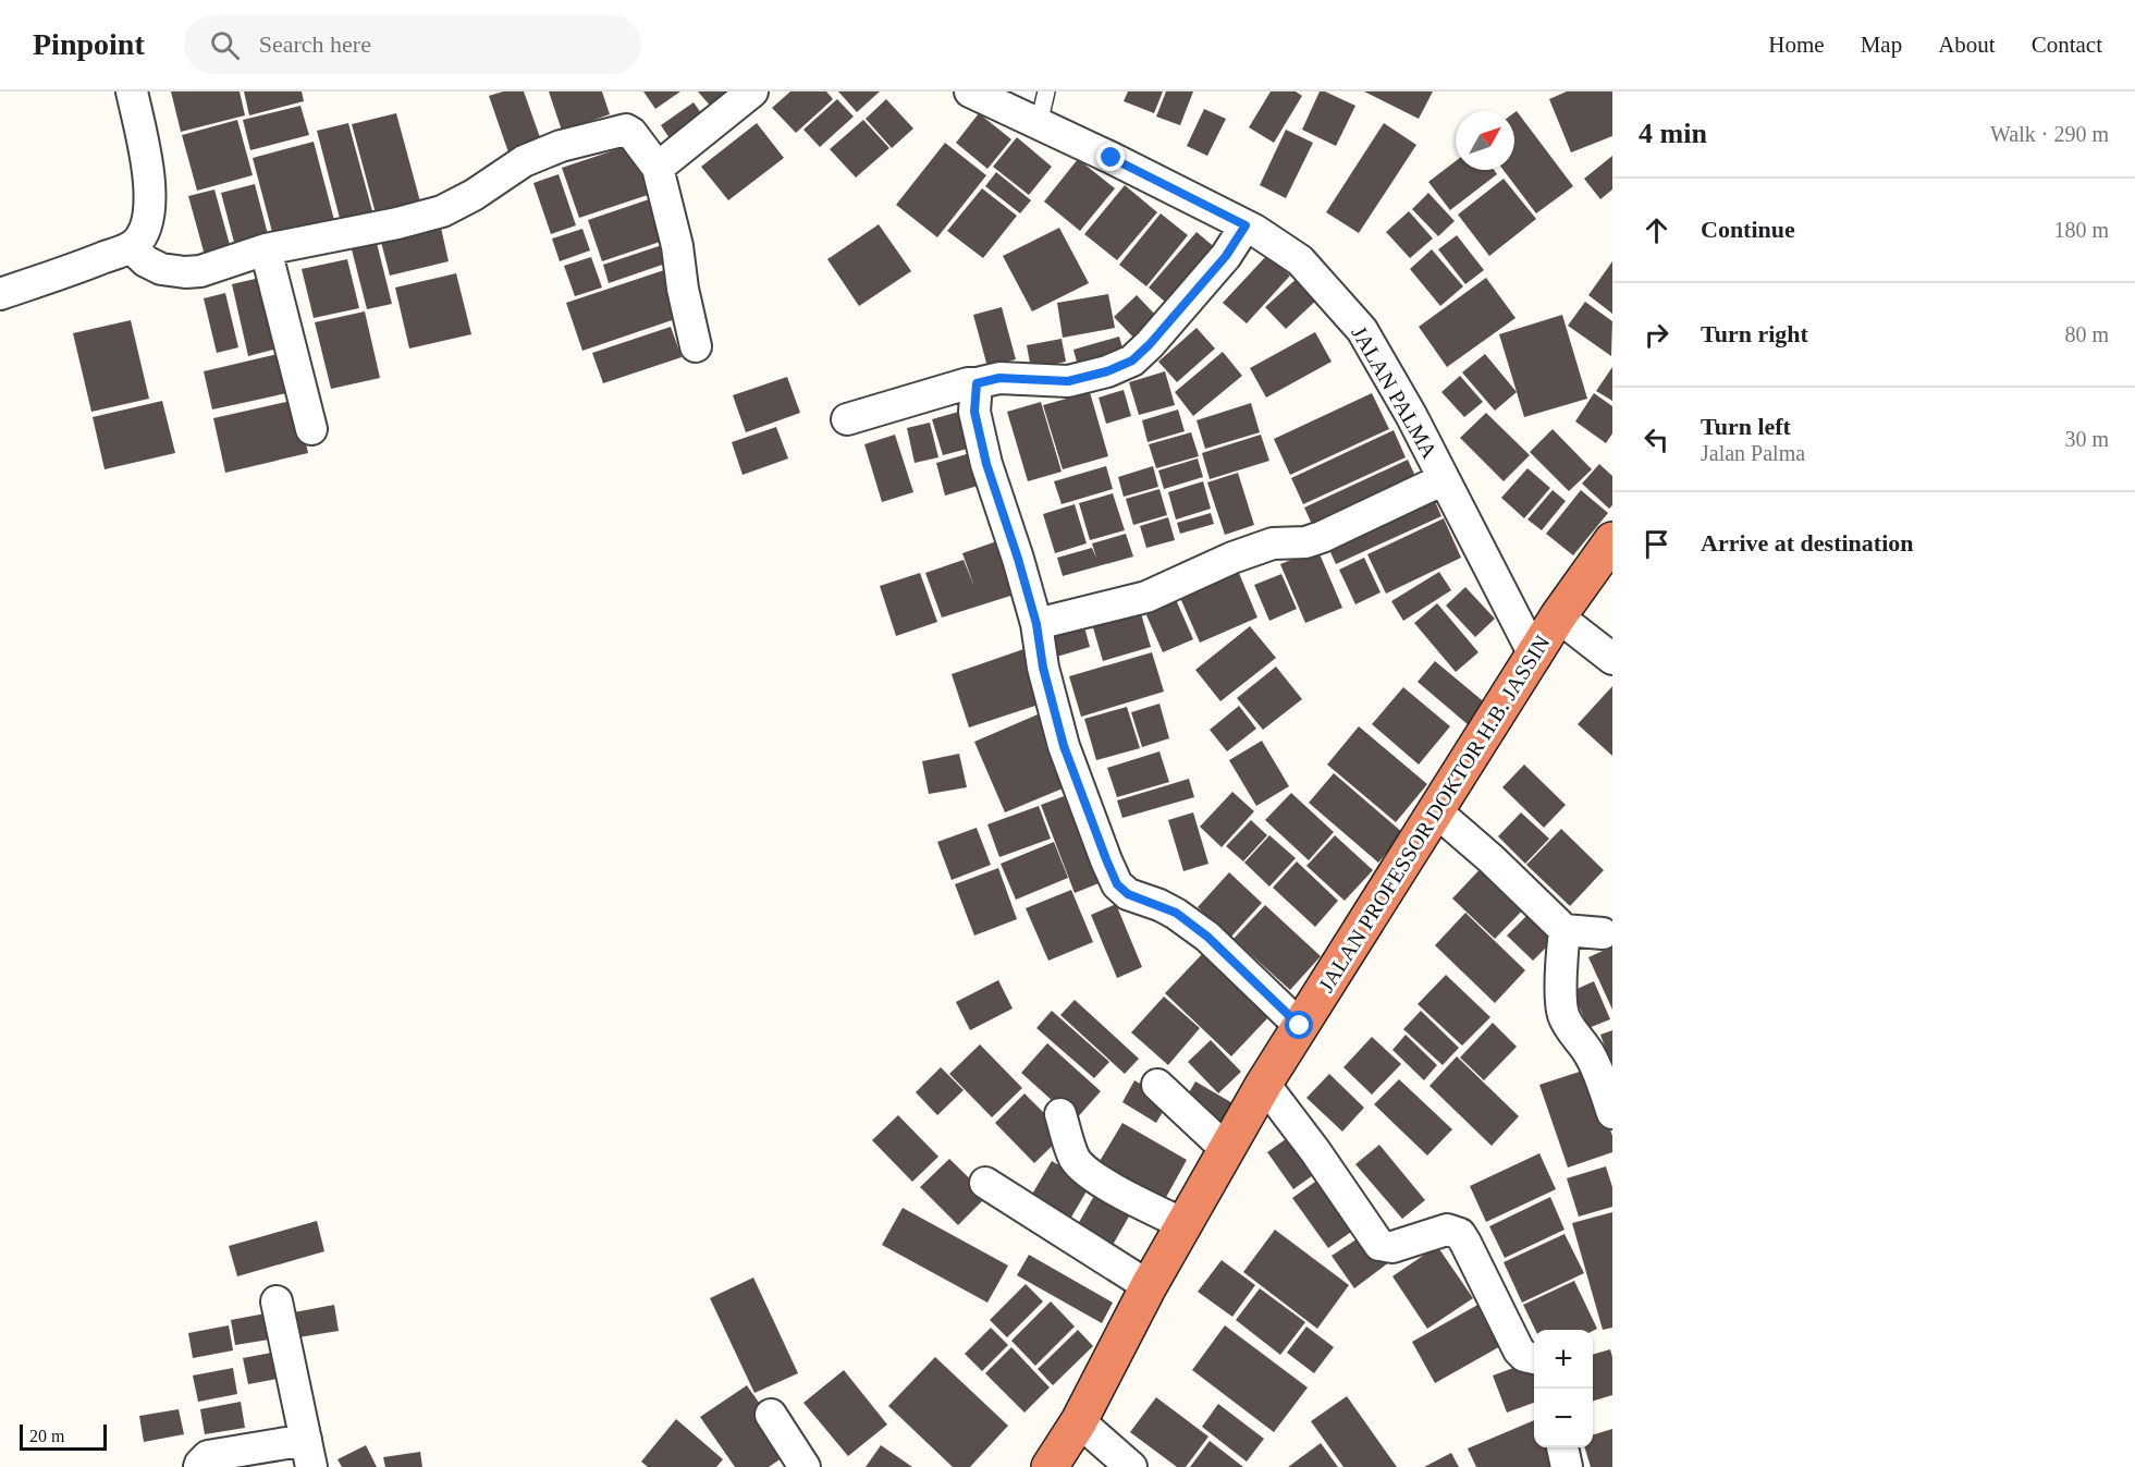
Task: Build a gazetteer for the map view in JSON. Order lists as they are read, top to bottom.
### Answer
{
  "streets": {
    "highway": ["JALAN PROFESSOR DOKTOR H.B. JASSIN"],
    "street": ["JALAN PALMA"]
  },
  "crossings": [
    ["JALAN PALMA", "JALAN PROFESSOR DOKTOR H.B. JASSIN"]
  ],
  "scale_bar": "20 m",
  "north": "top right",
  "page": {
    "header": "Pinpoint",
    "search": "Search here",
    "nav": [
      "Home",
      "Map",
      "About",
      "Contact"
    ],
    "heading": ["4 min", "Walk · 290 m"],
    "list": [
      ["Continue", "180 m"],
      ["Turn right", "80 m"],
      ["Turn left", "Jalan Palma", "30 m"],
      "Arrive at destination"
    ],
    "map_buttons": ["+", "−"],
    "scale": "20 m"
  }
}
